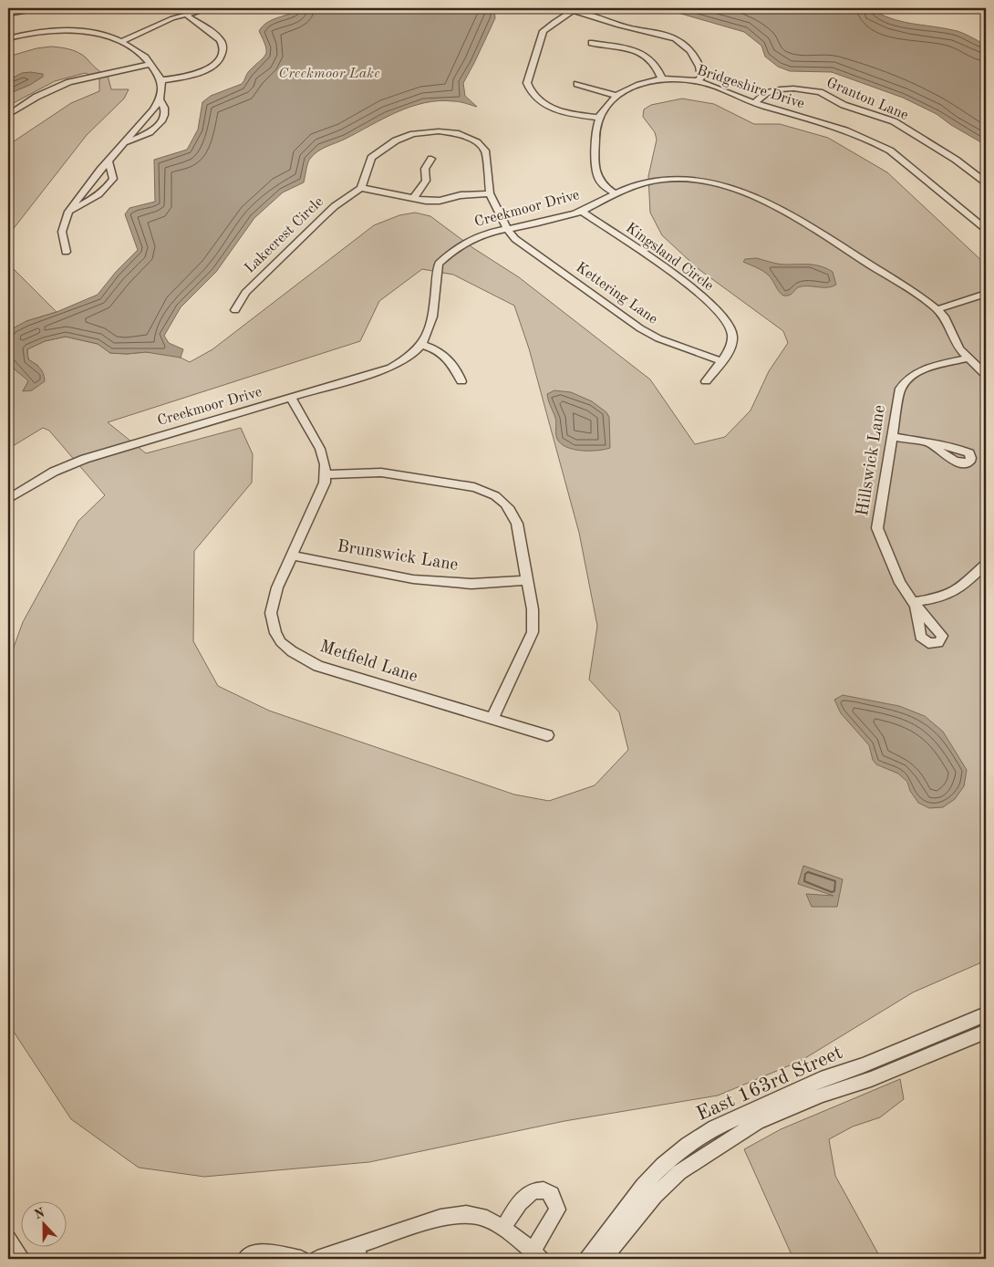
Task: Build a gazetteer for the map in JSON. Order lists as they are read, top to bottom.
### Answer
{
  "streets": {
    "street": [
      "Bridgeshire Drive",
      "Granton Lane",
      "Creekmoor Drive",
      "Lakecrest Circle",
      "Kingsland Circle",
      "Kettering Lane",
      "Hillswick Lane",
      "Brunswick Lane",
      "Metfield Lane",
      "East 163rd Street"
    ]
  },
  "crossings": [
    ["Bridgeshire Drive", "Granton Lane"],
    ["Creekmoor Drive", "Kingsland Circle"],
    ["Creekmoor Drive", "Kettering Lane"],
    ["Creekmoor Drive", "Hillswick Lane"],
    ["Creekmoor Drive", "Metfield Lane"],
    ["Kingsland Circle", "Kettering Lane"],
    ["Brunswick Lane", "Metfield Lane"]
  ],
  "water": ["Creekmoor Lake"],
  "north": "top"
}
